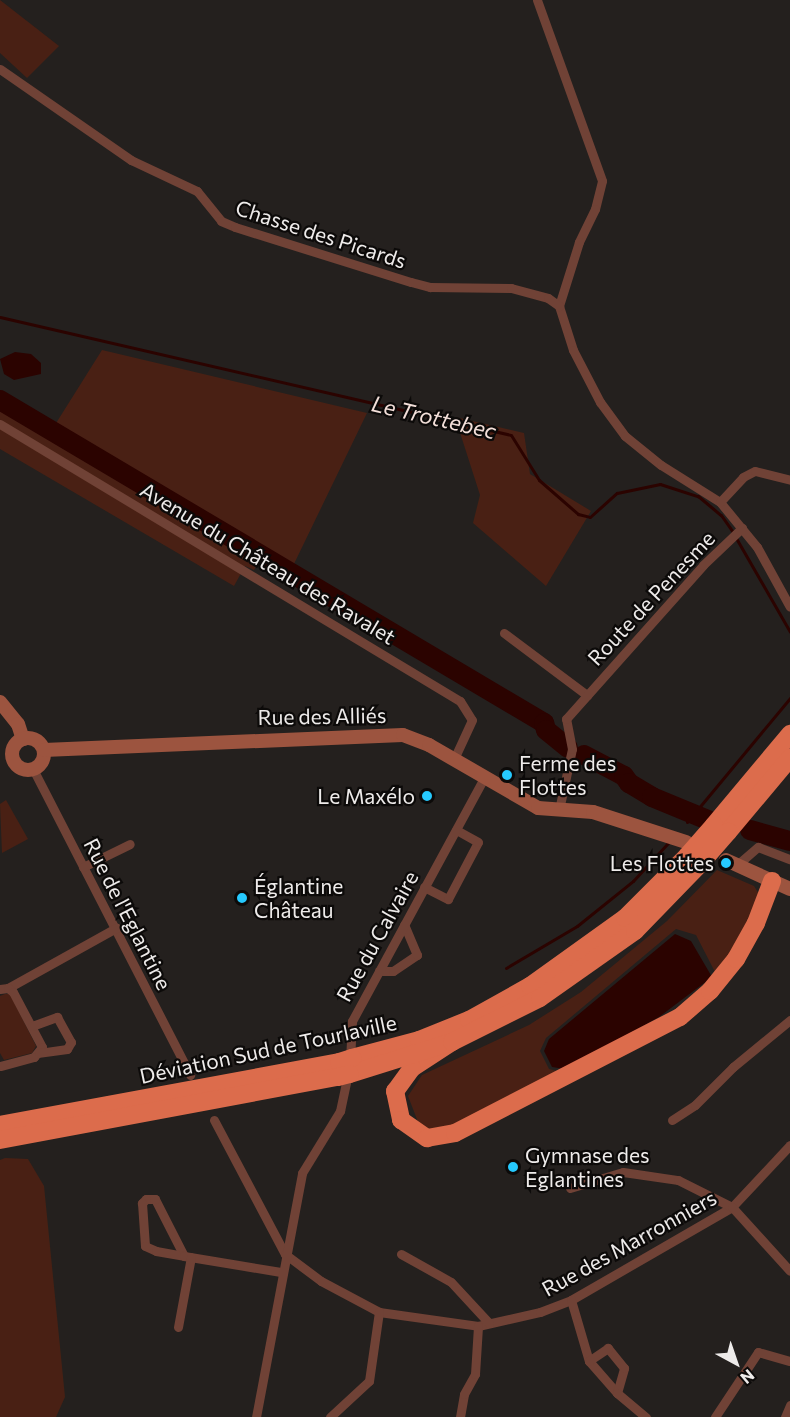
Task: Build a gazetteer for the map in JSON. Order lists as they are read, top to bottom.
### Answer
{
  "streets": {
    "highway": ["Déviation Sud de Tourlaville"],
    "street": [
      "Chasse des Picards",
      "Avenue du Château des Ravalet",
      "Route de Penesme",
      "Rue des Alliés",
      "Rue de l'Eglantine",
      "Rue du Calvaire",
      "Rue des Marronniers"
    ]
  },
  "crossings": [
    ["Avenue du Château des Ravalet", "Rue des Alliés"],
    ["Route de Penesme", "Rue des Alliés"],
    ["Rue des Alliés", "Rue de l'Eglantine"],
    ["Rue des Alliés", "Rue du Calvaire"],
    ["Rue des Alliés", "Déviation Sud de Tourlaville"],
    ["Rue du Calvaire", "Rue des Marronniers"]
  ],
  "water": ["Le Trottebec"],
  "places": [
    "Ferme des Flottes",
    "Le Maxélo",
    "Les Flottes",
    "Églantine Château",
    "Gymnase des Eglantines"
  ],
  "north": "bottom right"
}
